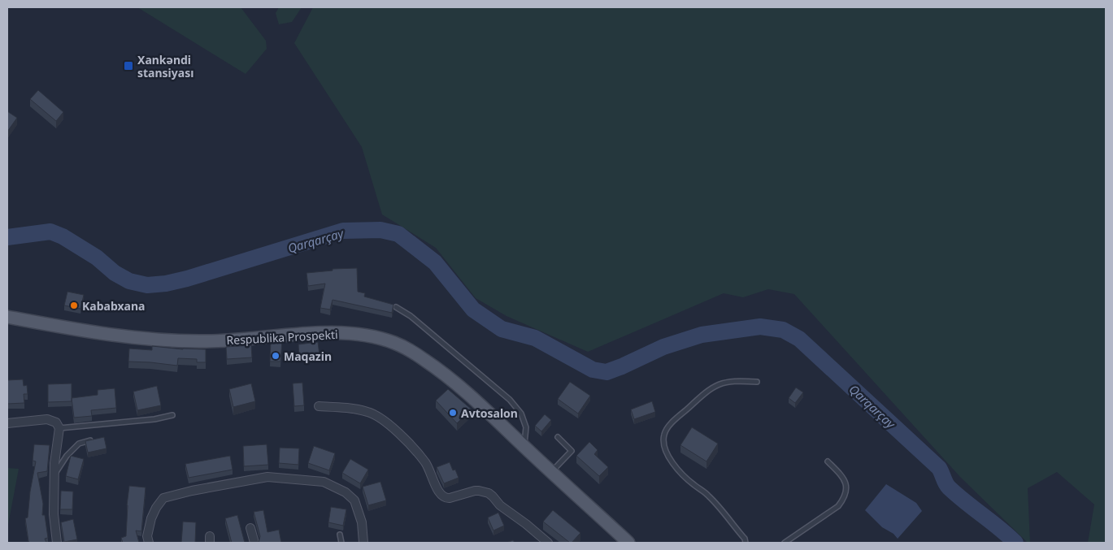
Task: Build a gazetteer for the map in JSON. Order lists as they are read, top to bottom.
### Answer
{
  "streets": {
    "main road": ["Respublika Prospekti"]
  },
  "water": ["Qarqarçay"],
  "places": {
    "transit": ["Xankəndi stansiyası"],
    "other": ["Kababxana", "Maqazin", "Avtosalon"]
  }
}
